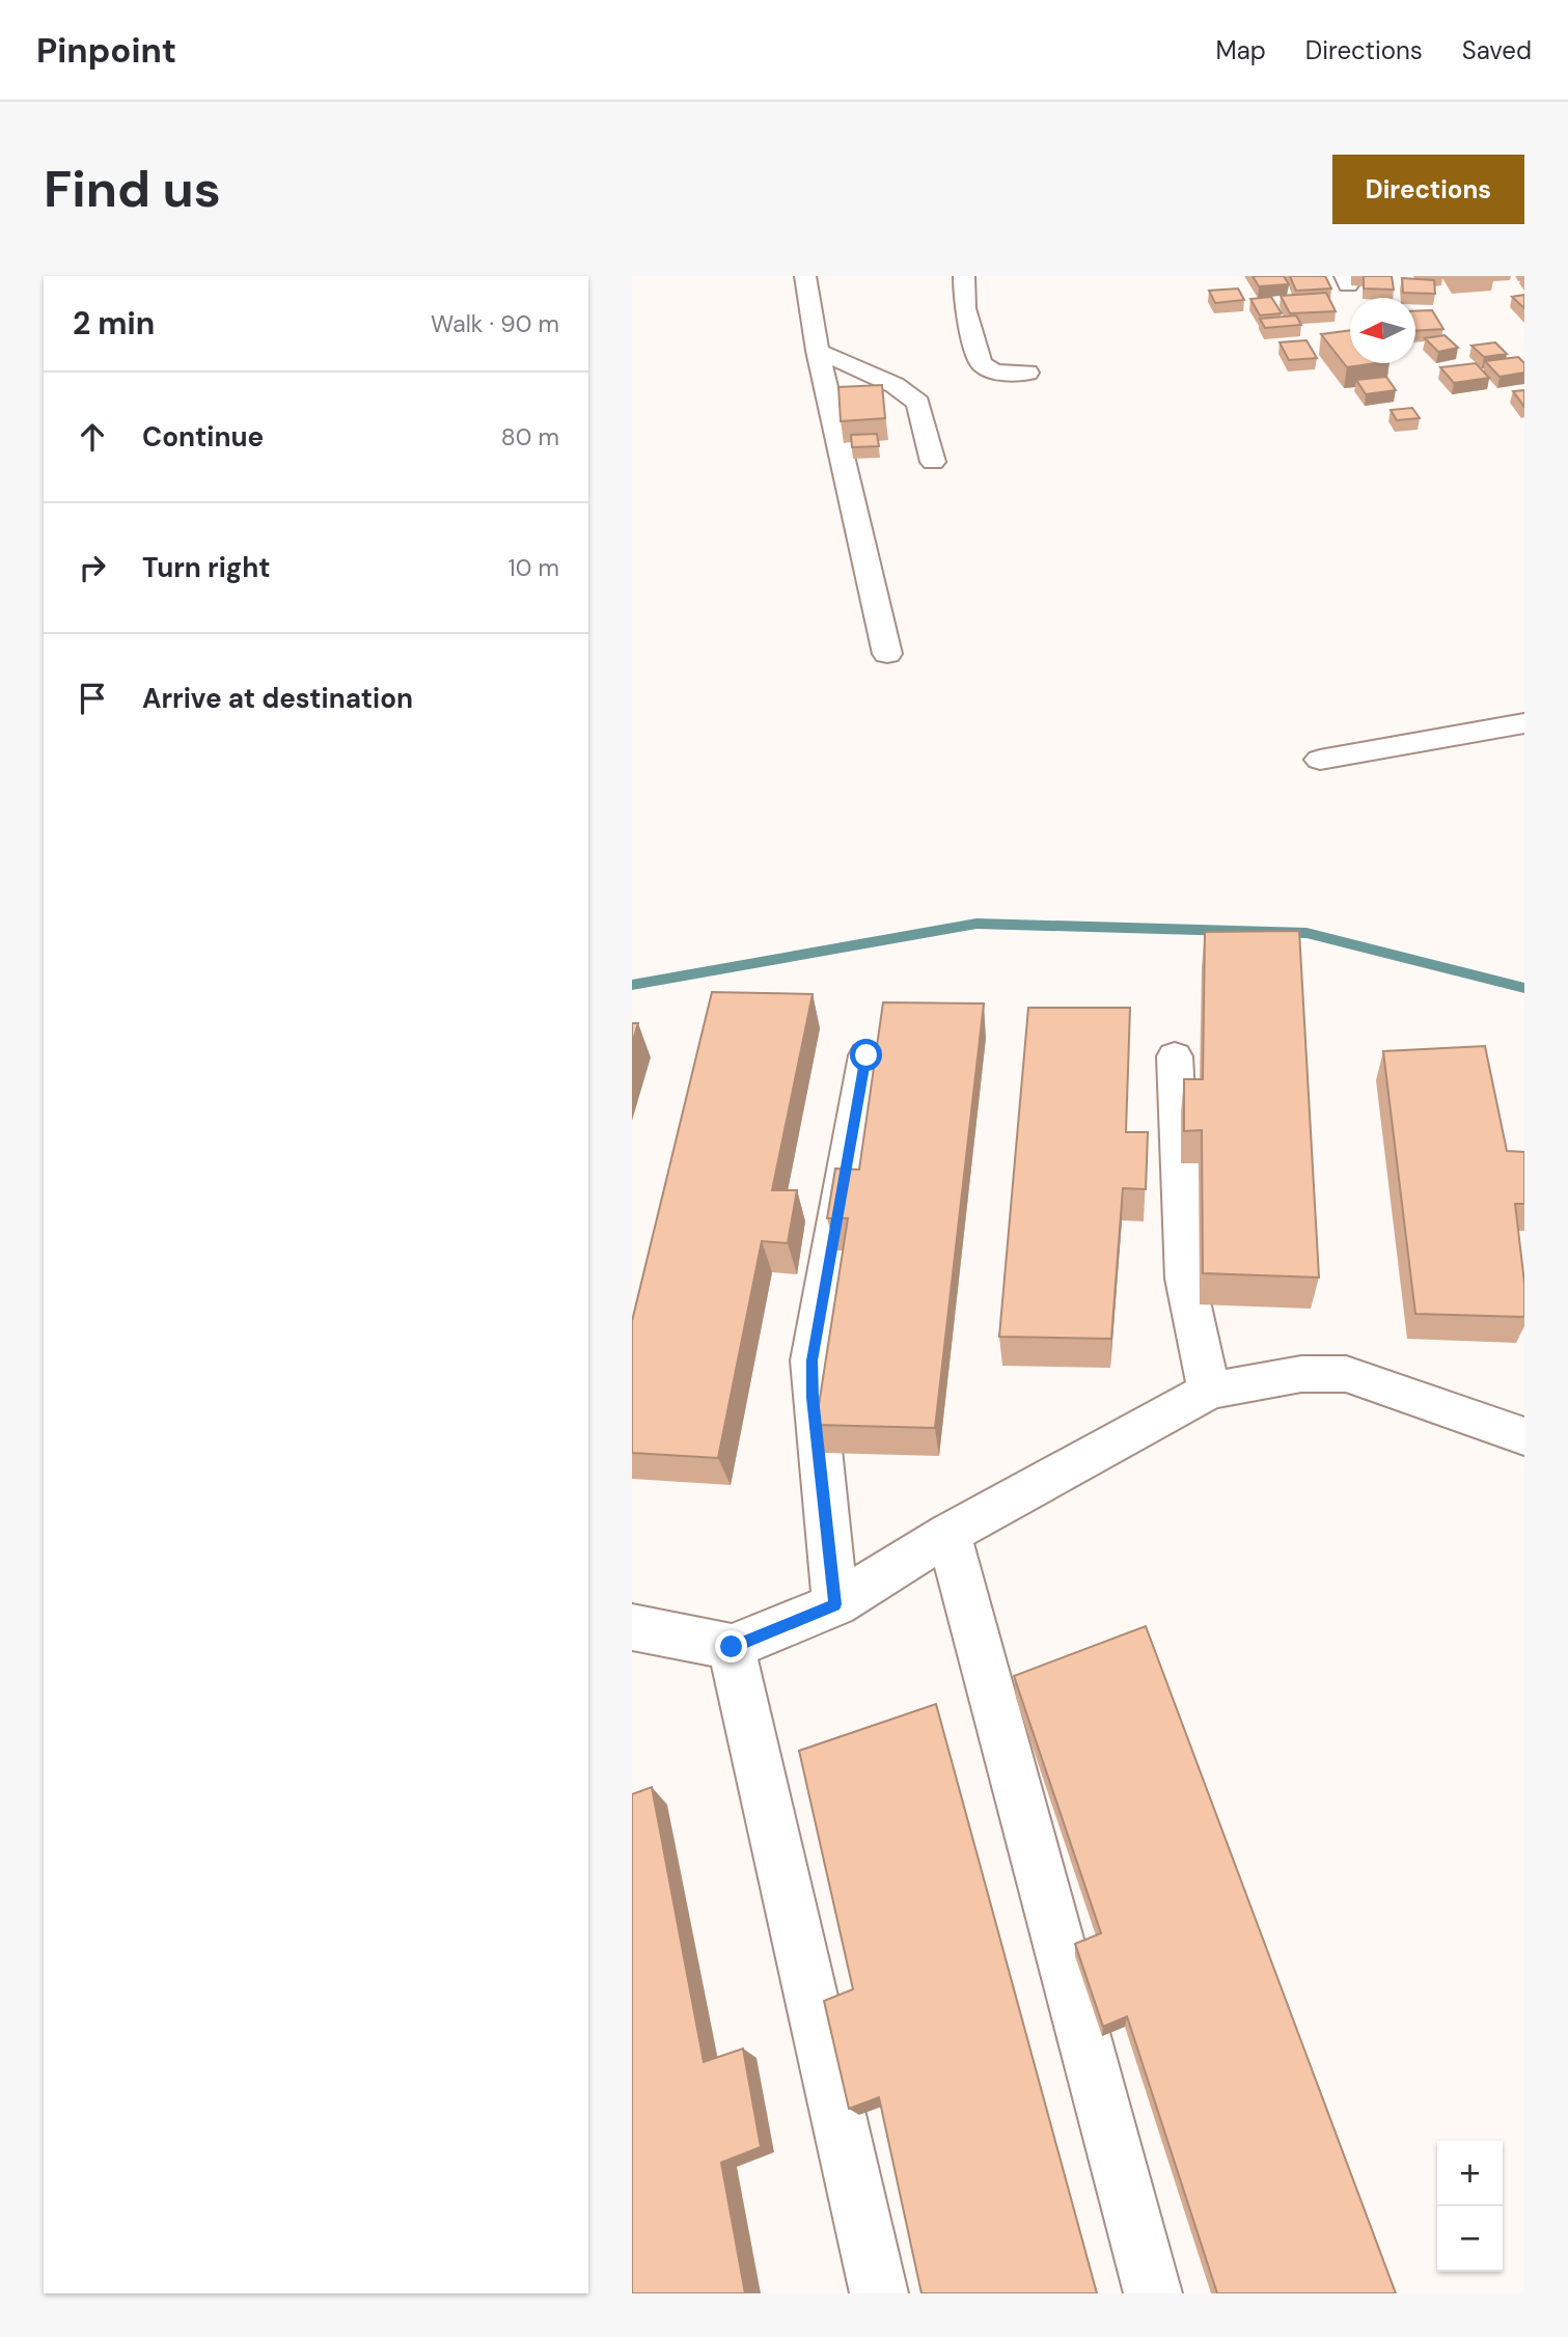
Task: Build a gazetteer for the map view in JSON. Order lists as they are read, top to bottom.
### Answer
{
  "north": "left",
  "page": {
    "header": "Pinpoint",
    "nav": ["Map", "Directions", "Saved"],
    "buttons": "Directions",
    "title": "Find us",
    "heading": ["2 min", "Walk · 90 m"],
    "list": [
      ["Continue", "80 m"],
      ["Turn right", "10 m"],
      "Arrive at destination"
    ],
    "map_buttons": ["+", "−"]
  }
}
